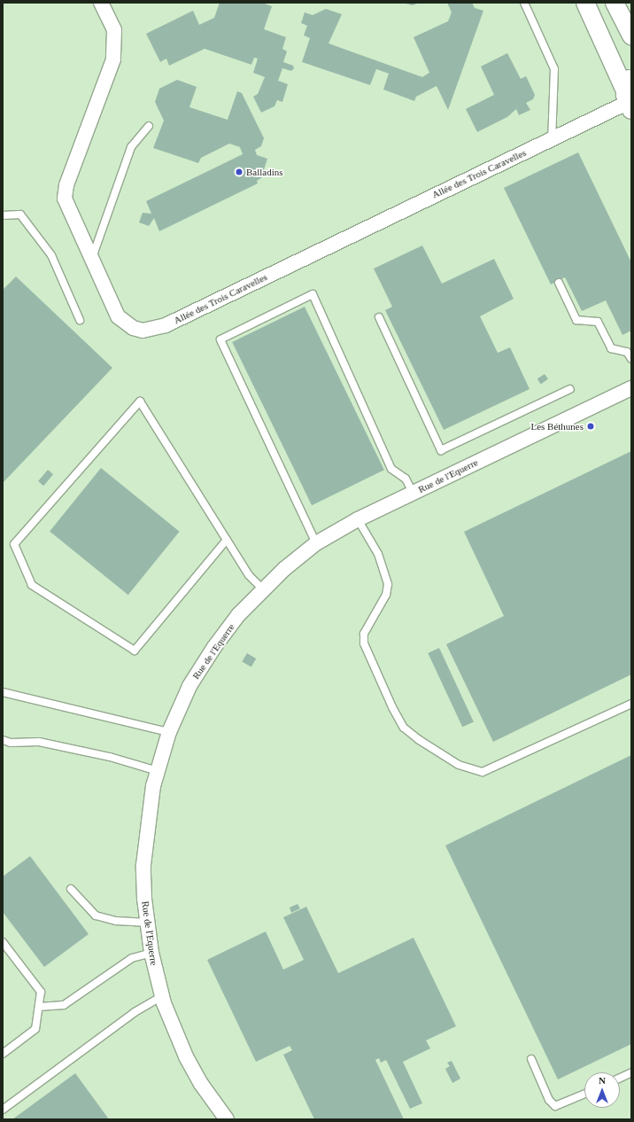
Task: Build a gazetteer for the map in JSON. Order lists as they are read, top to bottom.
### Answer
{
  "streets": {
    "street": ["Allée des Trois Caravelles", "Rue de l'Equerre"]
  },
  "places": ["Balladins", "Les Béthunes"],
  "north": "top"
}
